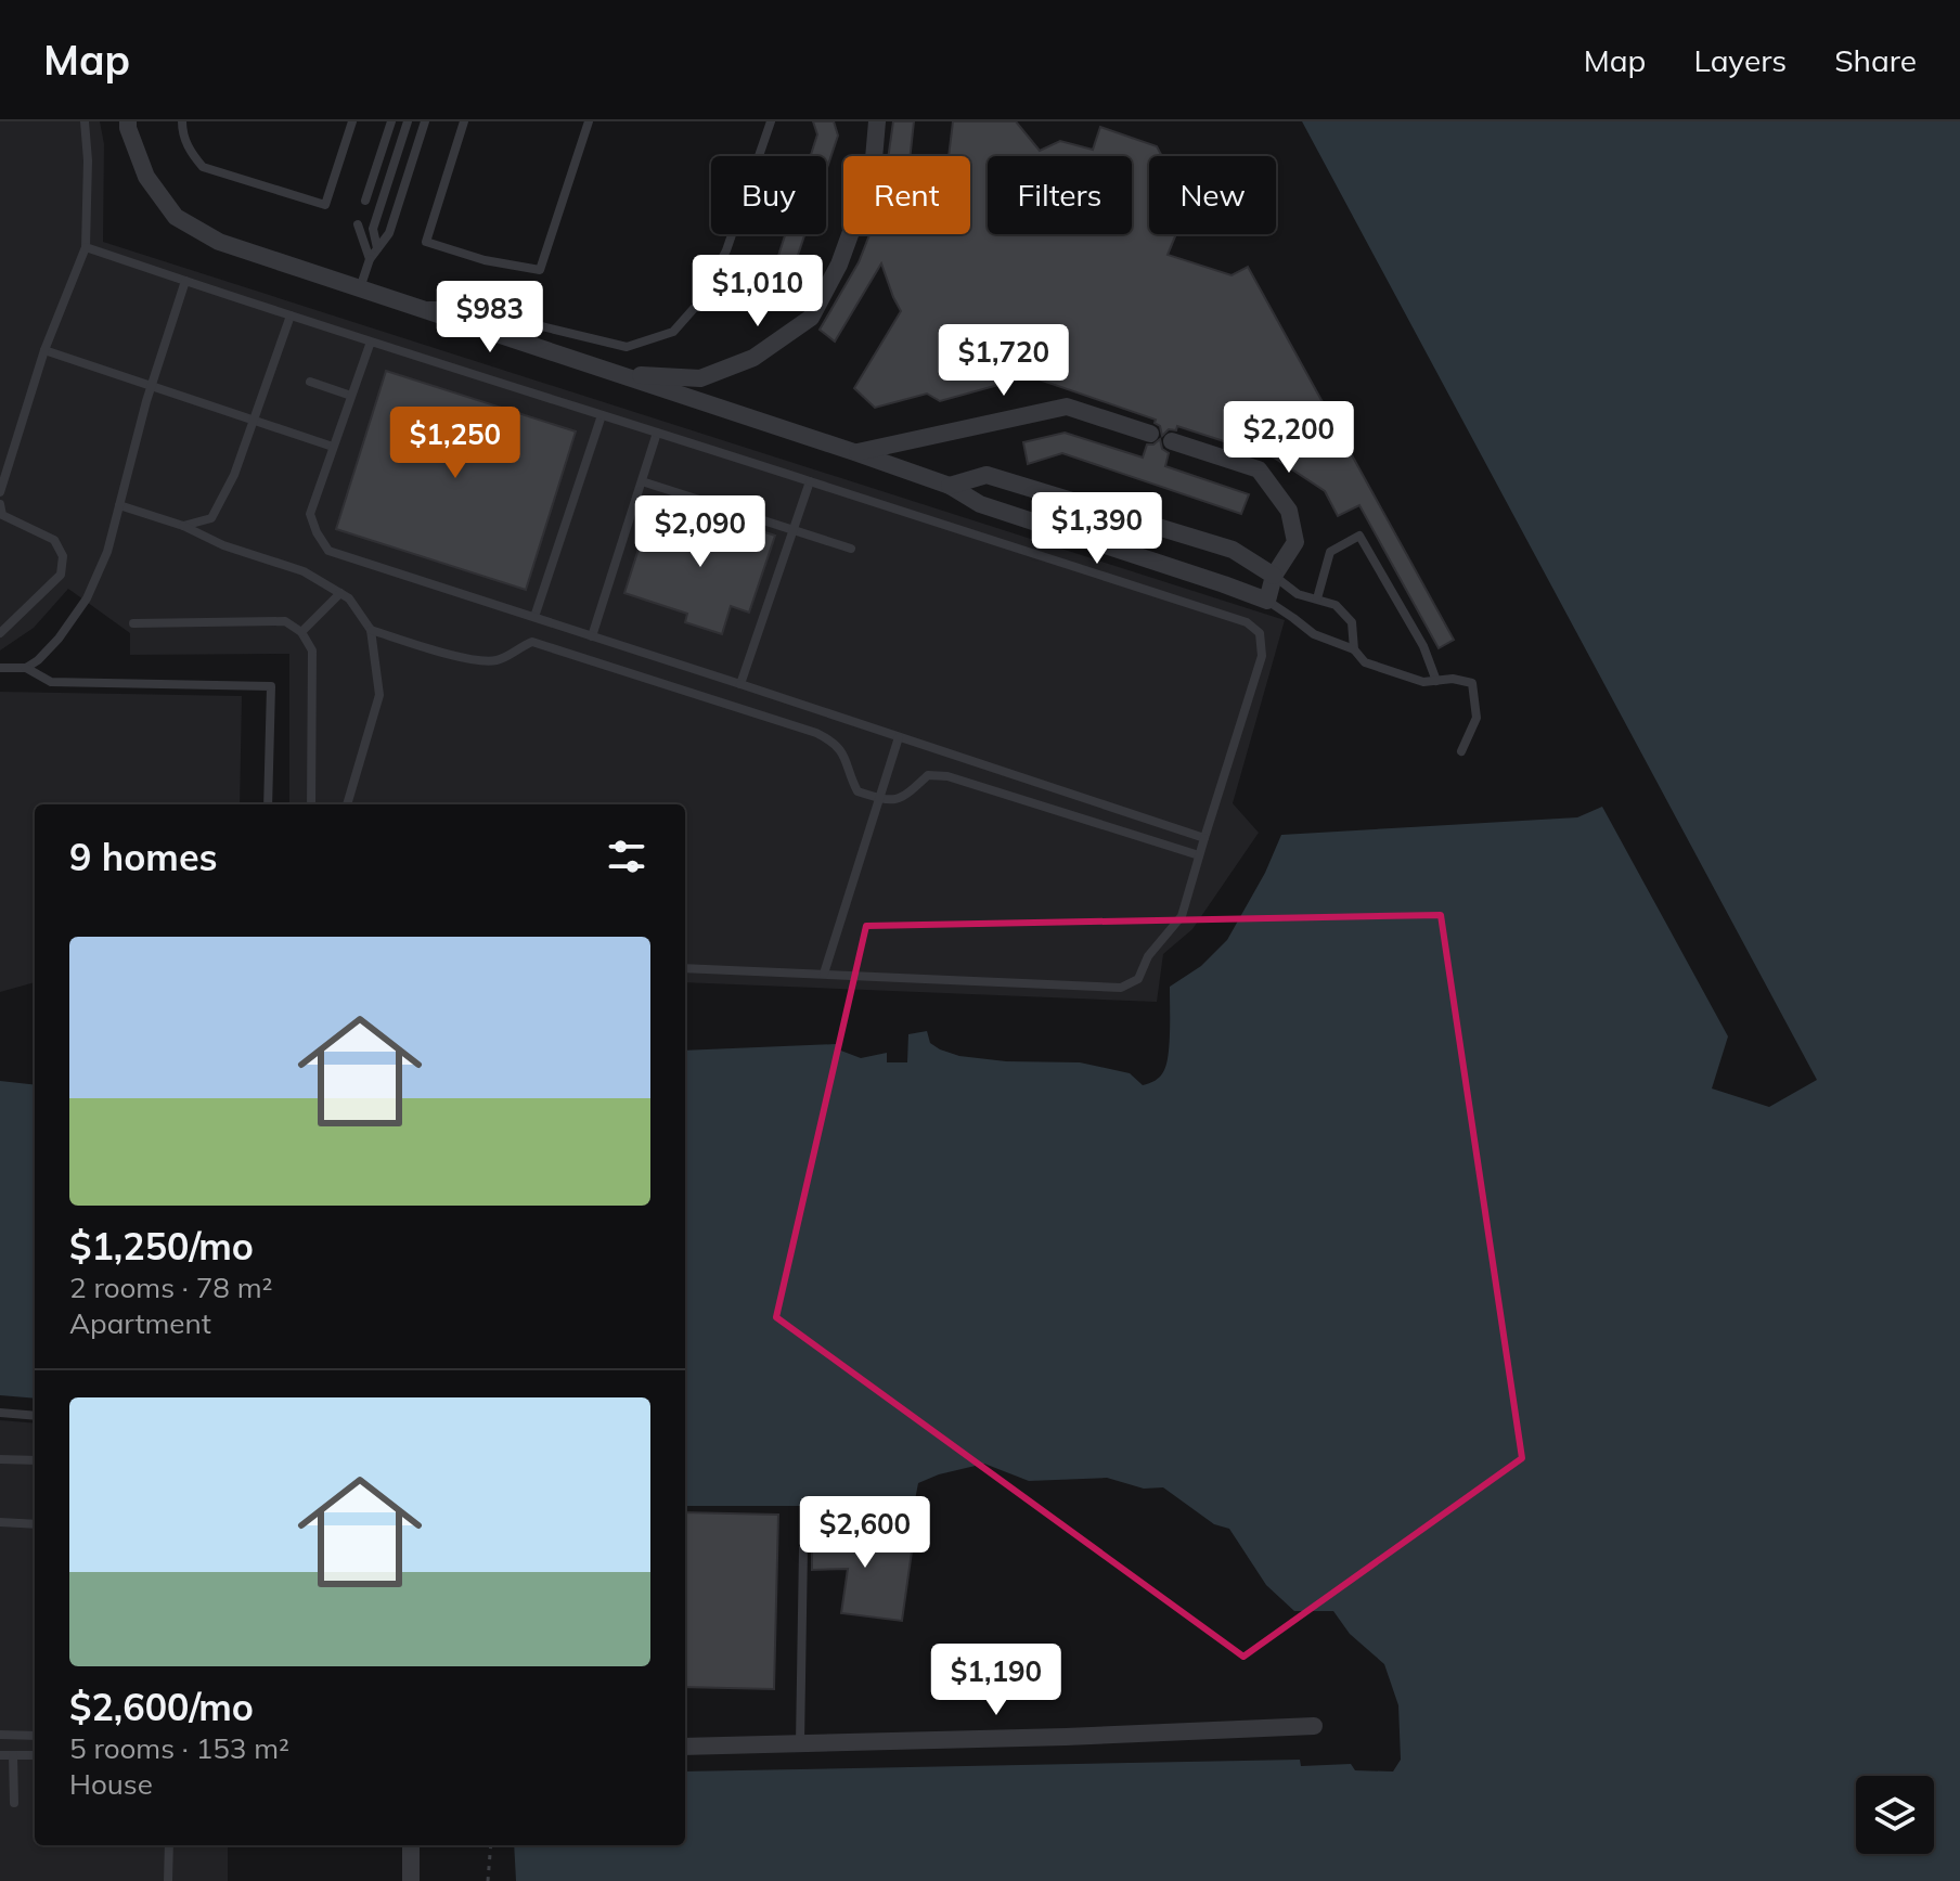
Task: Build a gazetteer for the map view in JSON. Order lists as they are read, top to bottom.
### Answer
{
  "page": {
    "header": "Map",
    "nav": ["Map", "Layers", "Share"],
    "chip": [
      "Buy",
      "Rent",
      "Filters",
      "New"
    ],
    "price": [
      "$1,010",
      "$983",
      "$1,720",
      "$2,200",
      "$1,250",
      "$1,390",
      "$2,090",
      "$2,600",
      "$1,190"
    ],
    "heading": "9 homes",
    "list": [
      {
        "name": "$1,250/mo",
        "note": "2 rooms · 78 m² · Apartment"
      },
      {
        "name": "$2,600/mo",
        "note": "5 rooms · 153 m² · House"
      }
    ]
  }
}
